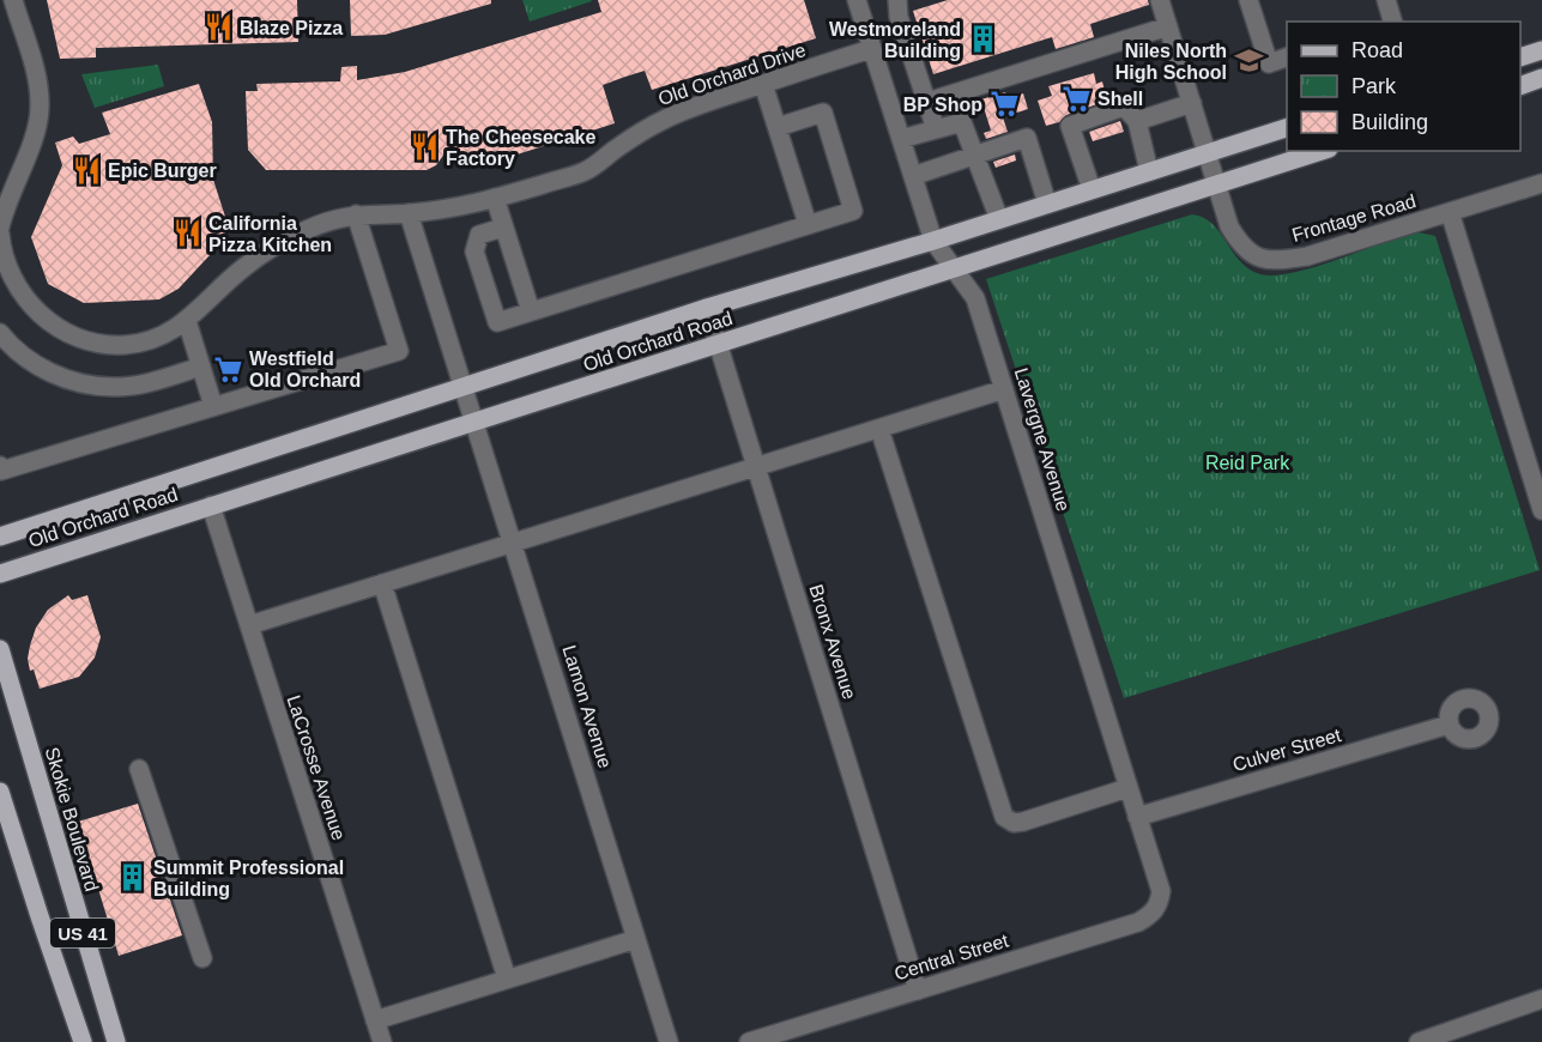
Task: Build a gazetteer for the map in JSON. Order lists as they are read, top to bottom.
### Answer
{
  "streets": {
    "main road": ["Old Orchard Road", "Skokie Boulevard", "US 41"],
    "street": [
      "Old Orchard Drive",
      "Frontage Road",
      "Lavergne Avenue",
      "Bronx Avenue",
      "Lamon Avenue",
      "Culver Street",
      "LaCrosse Avenue",
      "Central Street"
    ]
  },
  "crossings": [
    ["Old Orchard Drive", "Lavergne Avenue"],
    ["Frontage Road", "Old Orchard Road"],
    ["Old Orchard Road", "Lavergne Avenue"],
    ["Old Orchard Road", "Bronx Avenue"],
    ["Old Orchard Road", "Lamon Avenue"],
    ["Old Orchard Road", "LaCrosse Avenue"],
    ["Lavergne Avenue", "Culver Street"],
    ["Lavergne Avenue", "Central Street"],
    ["Bronx Avenue", "Central Street"]
  ],
  "parks": ["Reid Park"],
  "places": {
    "restaurant": [
      "Blaze Pizza",
      "The Cheesecake Factory",
      "Epic Burger",
      "California Pizza Kitchen"
    ],
    "building": ["Westmoreland Building", "Summit Professional Building"],
    "school or university": ["Niles North High School"],
    "supermarket": ["Shell", "BP Shop", "Westfield Old Orchard"]
  },
  "legend": ["Road", "Park", "Building"]
}
